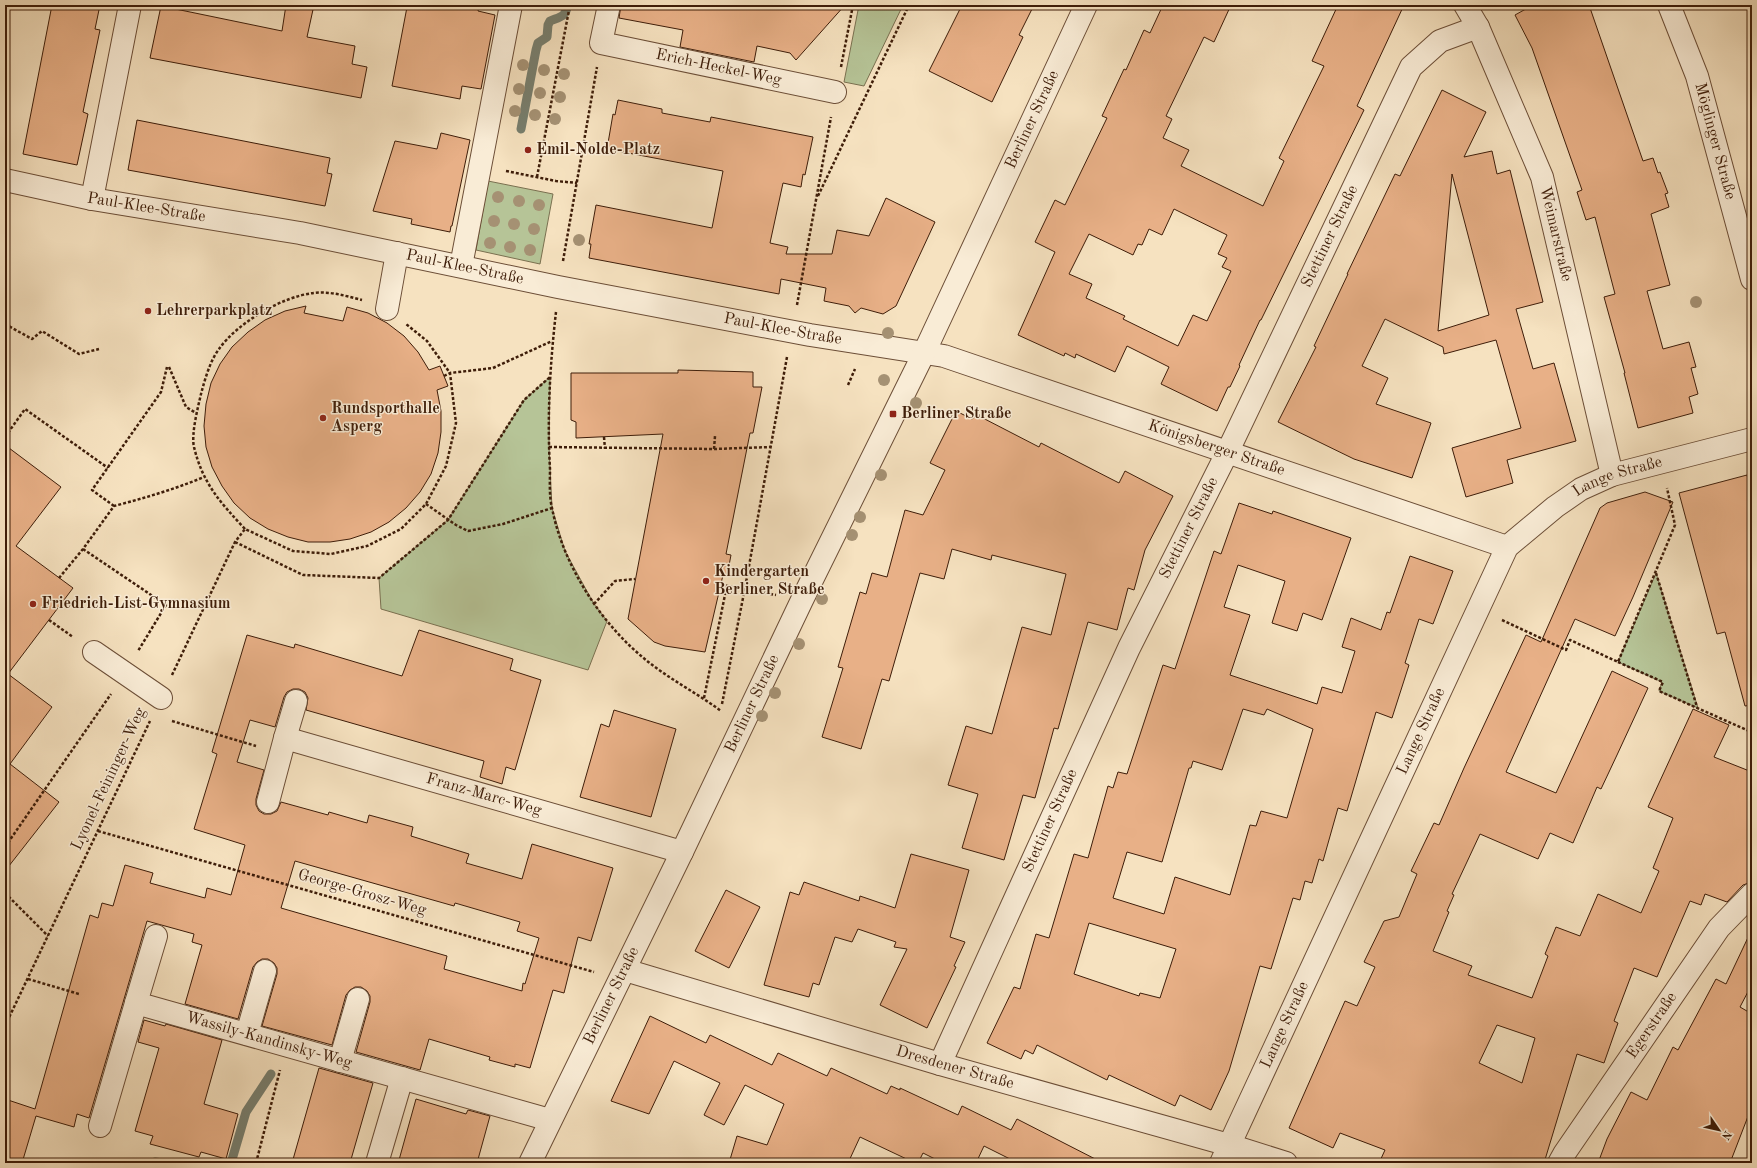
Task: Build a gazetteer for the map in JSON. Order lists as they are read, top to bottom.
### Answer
{
  "streets": {
    "street": [
      "Erich-Heckel-Weg",
      "Berliner Straße",
      "Möglinger Straße",
      "Paul-Klee-Straße",
      "Weimarstraße",
      "Stettiner Straße",
      "Königsberger Straße",
      "Lange Straße",
      "Franz-Marc-Weg",
      "Egerstraße",
      "Wassily-Kandinsky-Weg",
      "Dresdener Straße"
    ],
    "path": ["Lyonel-Feininger-Weg", "George-Grosz-Weg"]
  },
  "crossings": [
    ["Berliner Straße", "Paul-Klee-Straße"],
    ["Berliner Straße", "Königsberger Straße"],
    ["Berliner Straße", "Franz-Marc-Weg"],
    ["Berliner Straße", "George-Grosz-Weg"],
    ["Berliner Straße", "Wassily-Kandinsky-Weg"],
    ["Berliner Straße", "Dresdener Straße"],
    ["Paul-Klee-Straße", "Königsberger Straße"],
    ["Weimarstraße", "Stettiner Straße"],
    ["Weimarstraße", "Lange Straße"],
    ["Stettiner Straße", "Königsberger Straße"],
    ["Stettiner Straße", "Dresdener Straße"],
    ["Königsberger Straße", "Lange Straße"],
    ["Lange Straße", "Dresdener Straße"],
    ["Lyonel-Feininger-Weg", "George-Grosz-Weg"],
    ["George-Grosz-Weg", "Dresdener Straße"]
  ],
  "places": {
    "other": [
      "Emil-Nolde-Platz",
      "Lehrerparkplatz",
      "Rundsporthalle Asperg",
      "Kindergarten Berliner Straße",
      "Friedrich-List-Gymnasium"
    ],
    "transit": ["Berliner Straße"]
  },
  "north": "bottom right"
}
